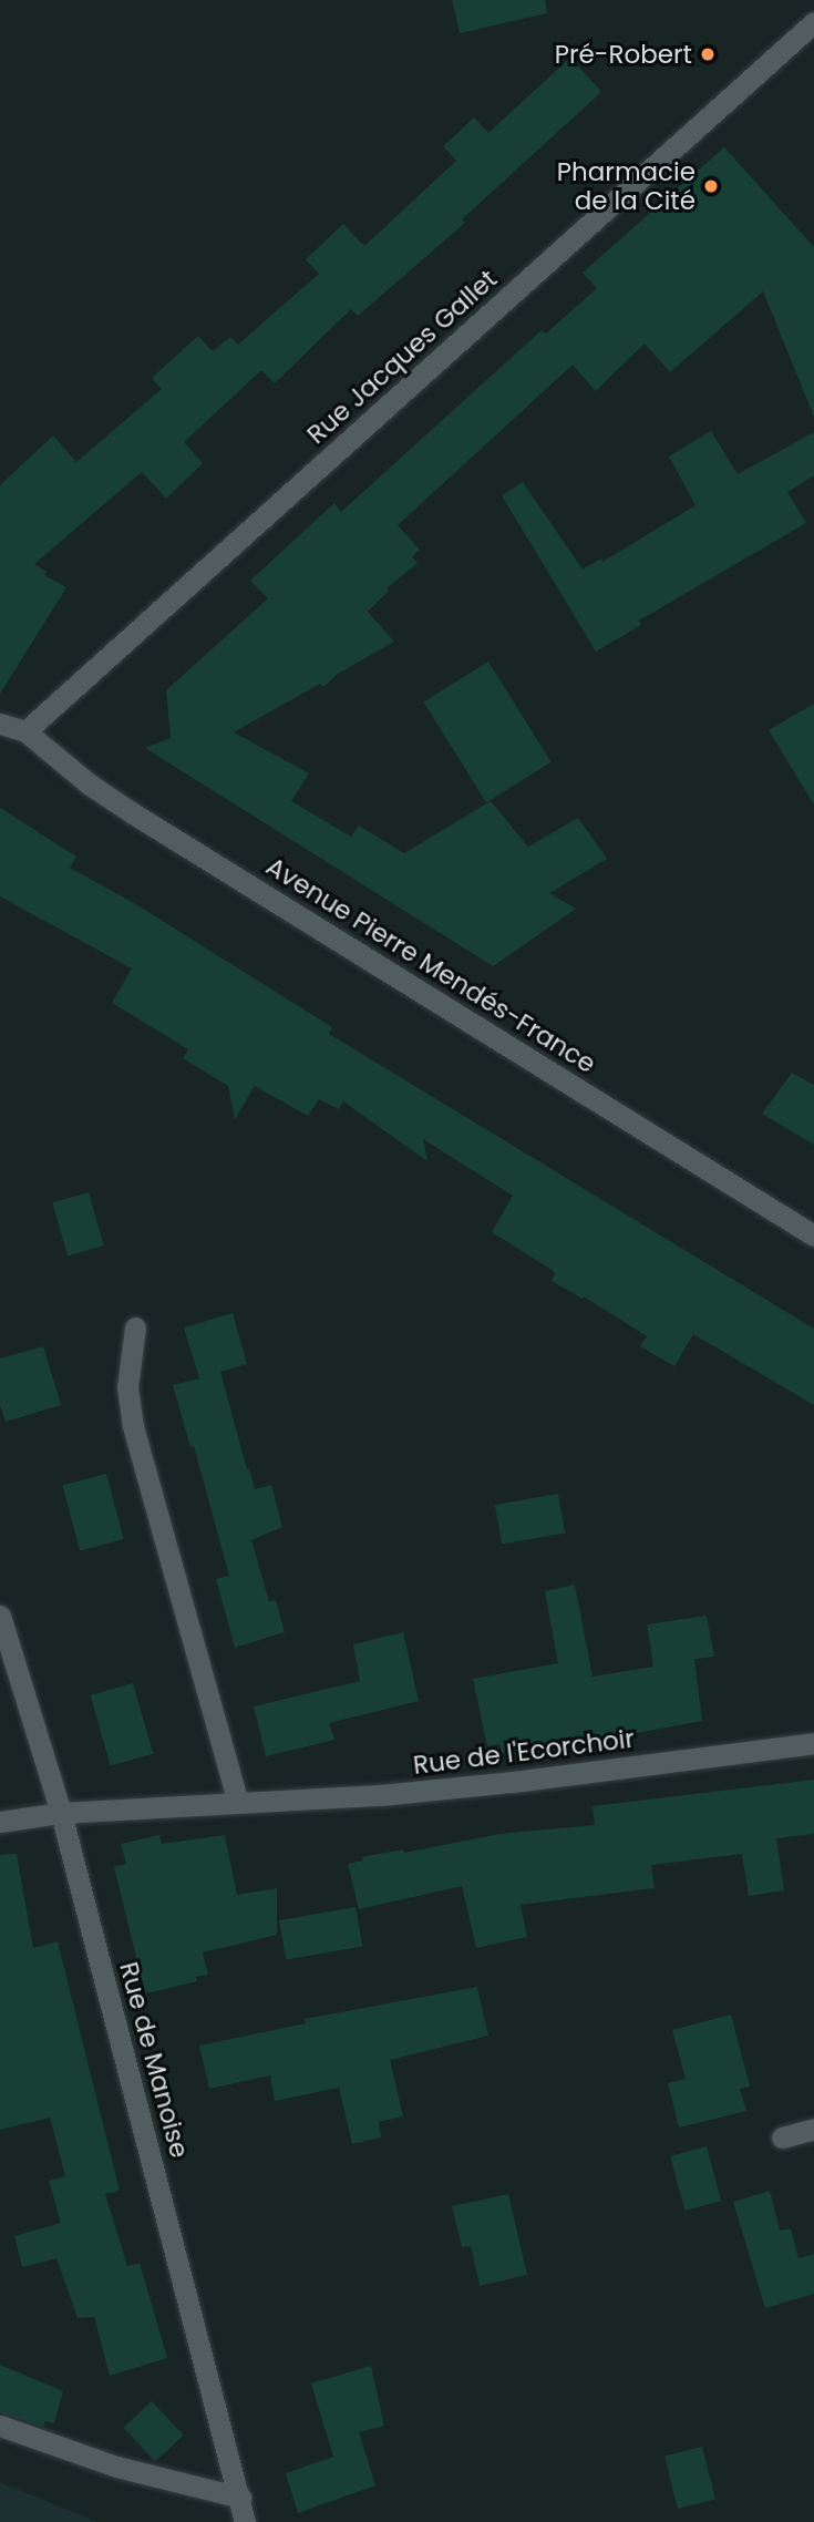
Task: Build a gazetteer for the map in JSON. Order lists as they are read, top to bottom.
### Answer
{
  "streets": {
    "street": [
      "Rue Jacques Gallet",
      "Avenue Pierre Mendés-France",
      "Rue de l'Ecorchoir",
      "Rue de Manoise"
    ]
  },
  "crossings": [
    ["Rue Jacques Gallet", "Avenue Pierre Mendés-France"],
    ["Rue de l'Ecorchoir", "Rue de Manoise"]
  ],
  "places": ["Pré-Robert", "Pharmacie de la Cité"]
}
